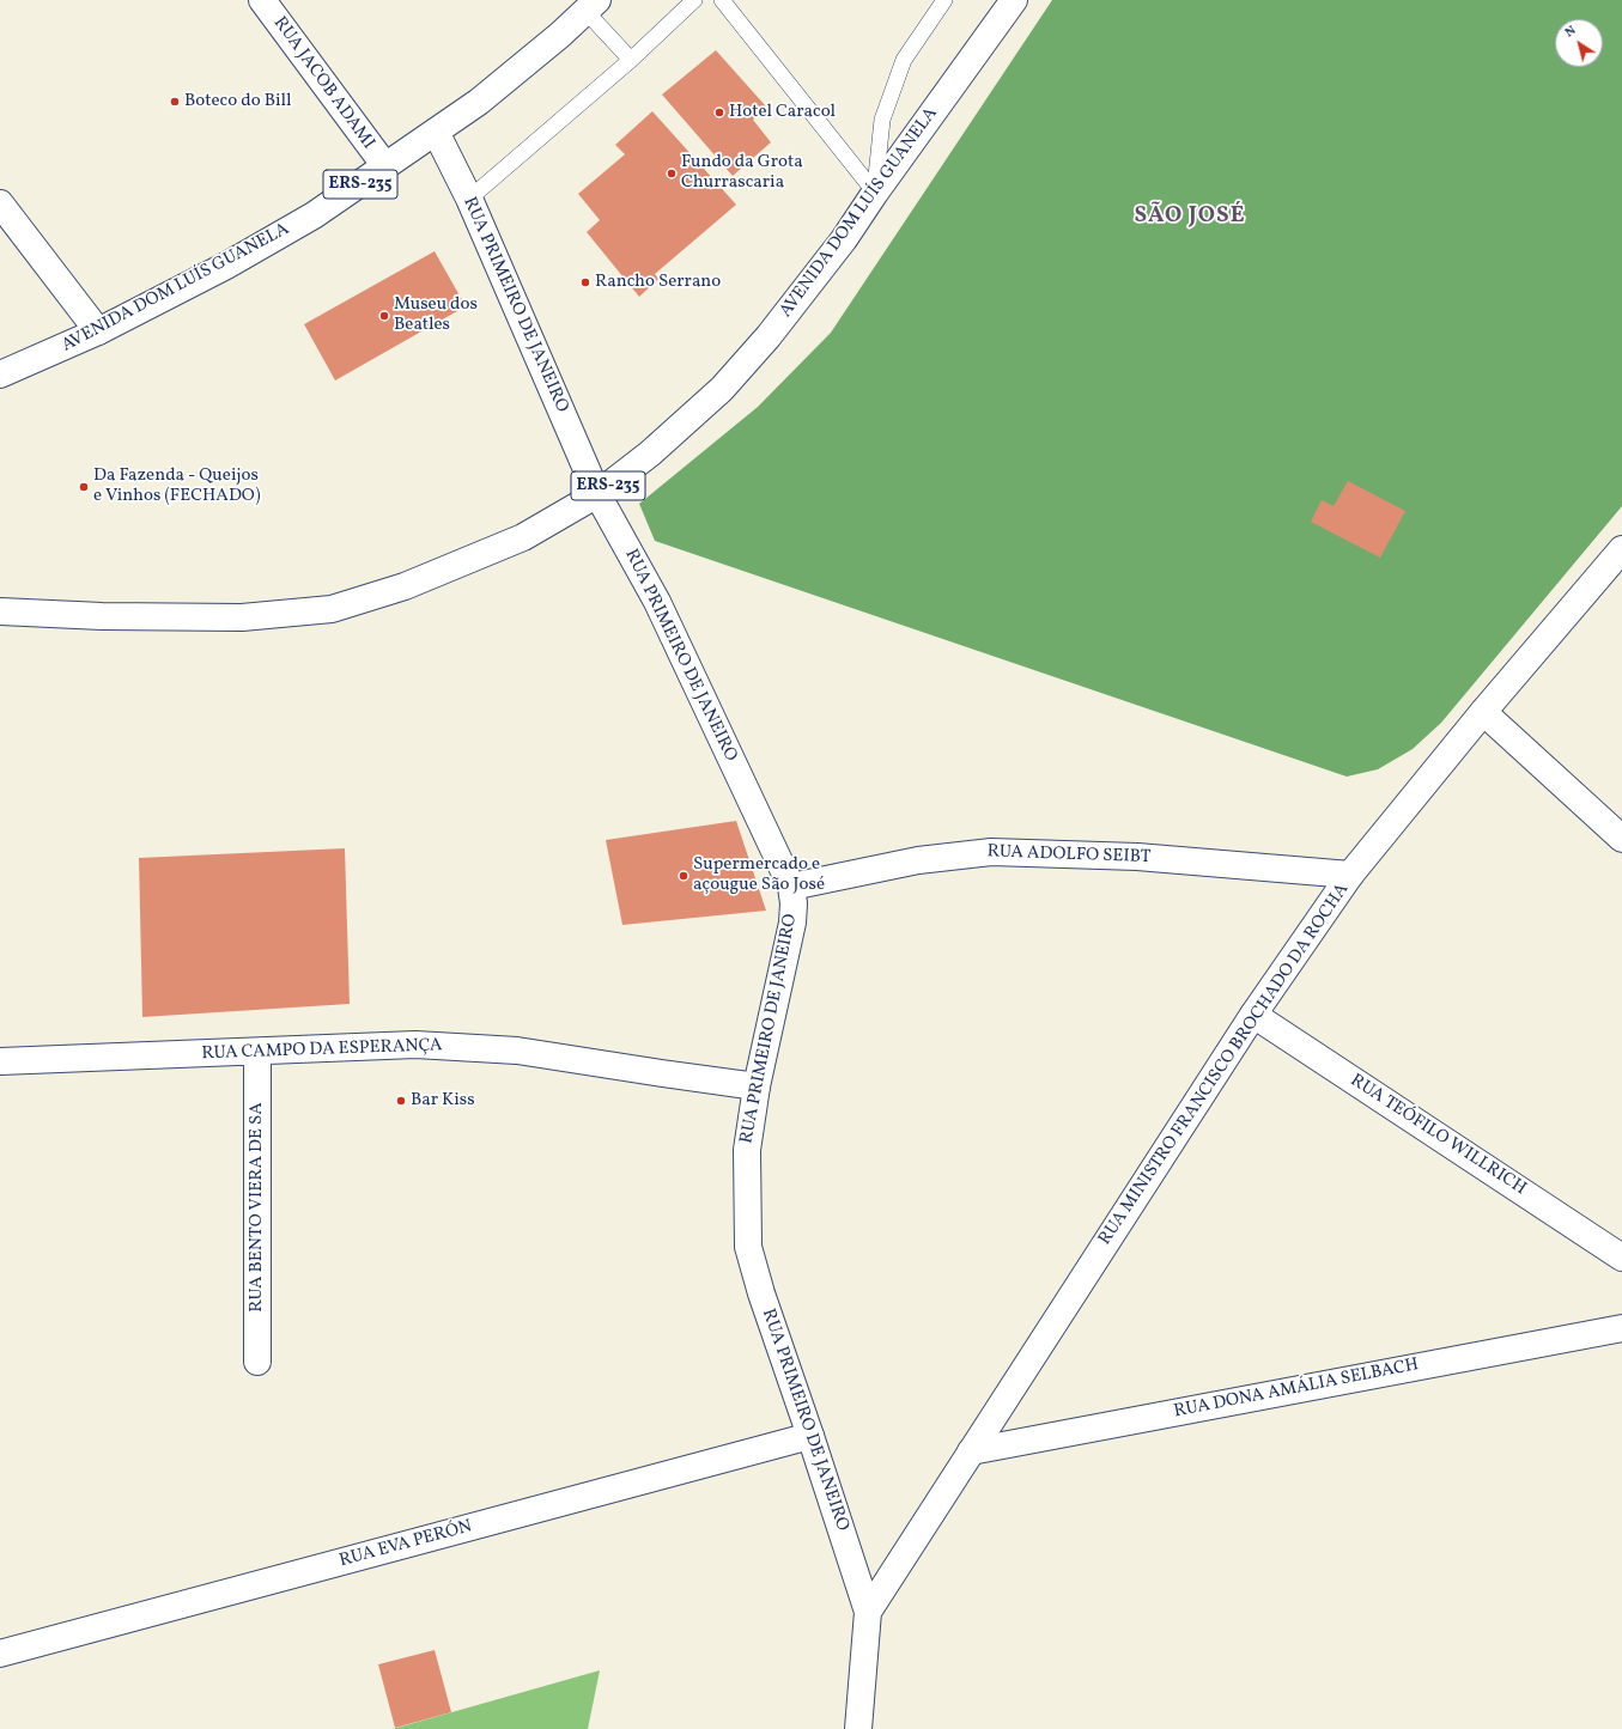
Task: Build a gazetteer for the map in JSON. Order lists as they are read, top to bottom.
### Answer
{
  "streets": {
    "street": [
      "RUA JACOB ADAMI",
      "ERS-235",
      "AVENIDA DOM LUÍS GUANELA",
      "RUA PRIMEIRO DE JANEIRO",
      "RUA ADOLFO SEIBT",
      "RUA CAMPO DA ESPERANÇA",
      "RUA MINISTRO FRANCISCO BROCHADO DA ROCHA",
      "RUA TEÓFILO WILLRICH",
      "RUA BENTO VIERA DE SA",
      "RUA DONA AMÁLIA SELBACH",
      "RUA EVA PERÓN"
    ]
  },
  "crossings": [
    ["RUA JACOB ADAMI", "AVENIDA DOM LUÍS GUANELA"],
    ["AVENIDA DOM LUÍS GUANELA", "RUA PRIMEIRO DE JANEIRO"],
    ["RUA PRIMEIRO DE JANEIRO", "RUA ADOLFO SEIBT"],
    ["RUA PRIMEIRO DE JANEIRO", "RUA CAMPO DA ESPERANÇA"],
    ["RUA PRIMEIRO DE JANEIRO", "RUA MINISTRO FRANCISCO BROCHADO DA ROCHA"],
    ["RUA PRIMEIRO DE JANEIRO", "RUA EVA PERÓN"],
    ["RUA ADOLFO SEIBT", "RUA MINISTRO FRANCISCO BROCHADO DA ROCHA"],
    ["RUA CAMPO DA ESPERANÇA", "RUA BENTO VIERA DE SA"],
    ["RUA MINISTRO FRANCISCO BROCHADO DA ROCHA", "RUA TEÓFILO WILLRICH"],
    ["RUA MINISTRO FRANCISCO BROCHADO DA ROCHA", "RUA DONA AMÁLIA SELBACH"]
  ],
  "districts": ["SÃO JOSÉ"],
  "places": [
    "Boteco do Bill",
    "Hotel Caracol",
    "Fundo da Grota Churrascaria",
    "Rancho Serrano",
    "Museu dos Beatles",
    "Da Fazenda - Queijos e Vinhos (FECHADO)",
    "Supermercado e açougue São José",
    "Bar Kiss"
  ],
  "north": "top left"
}
